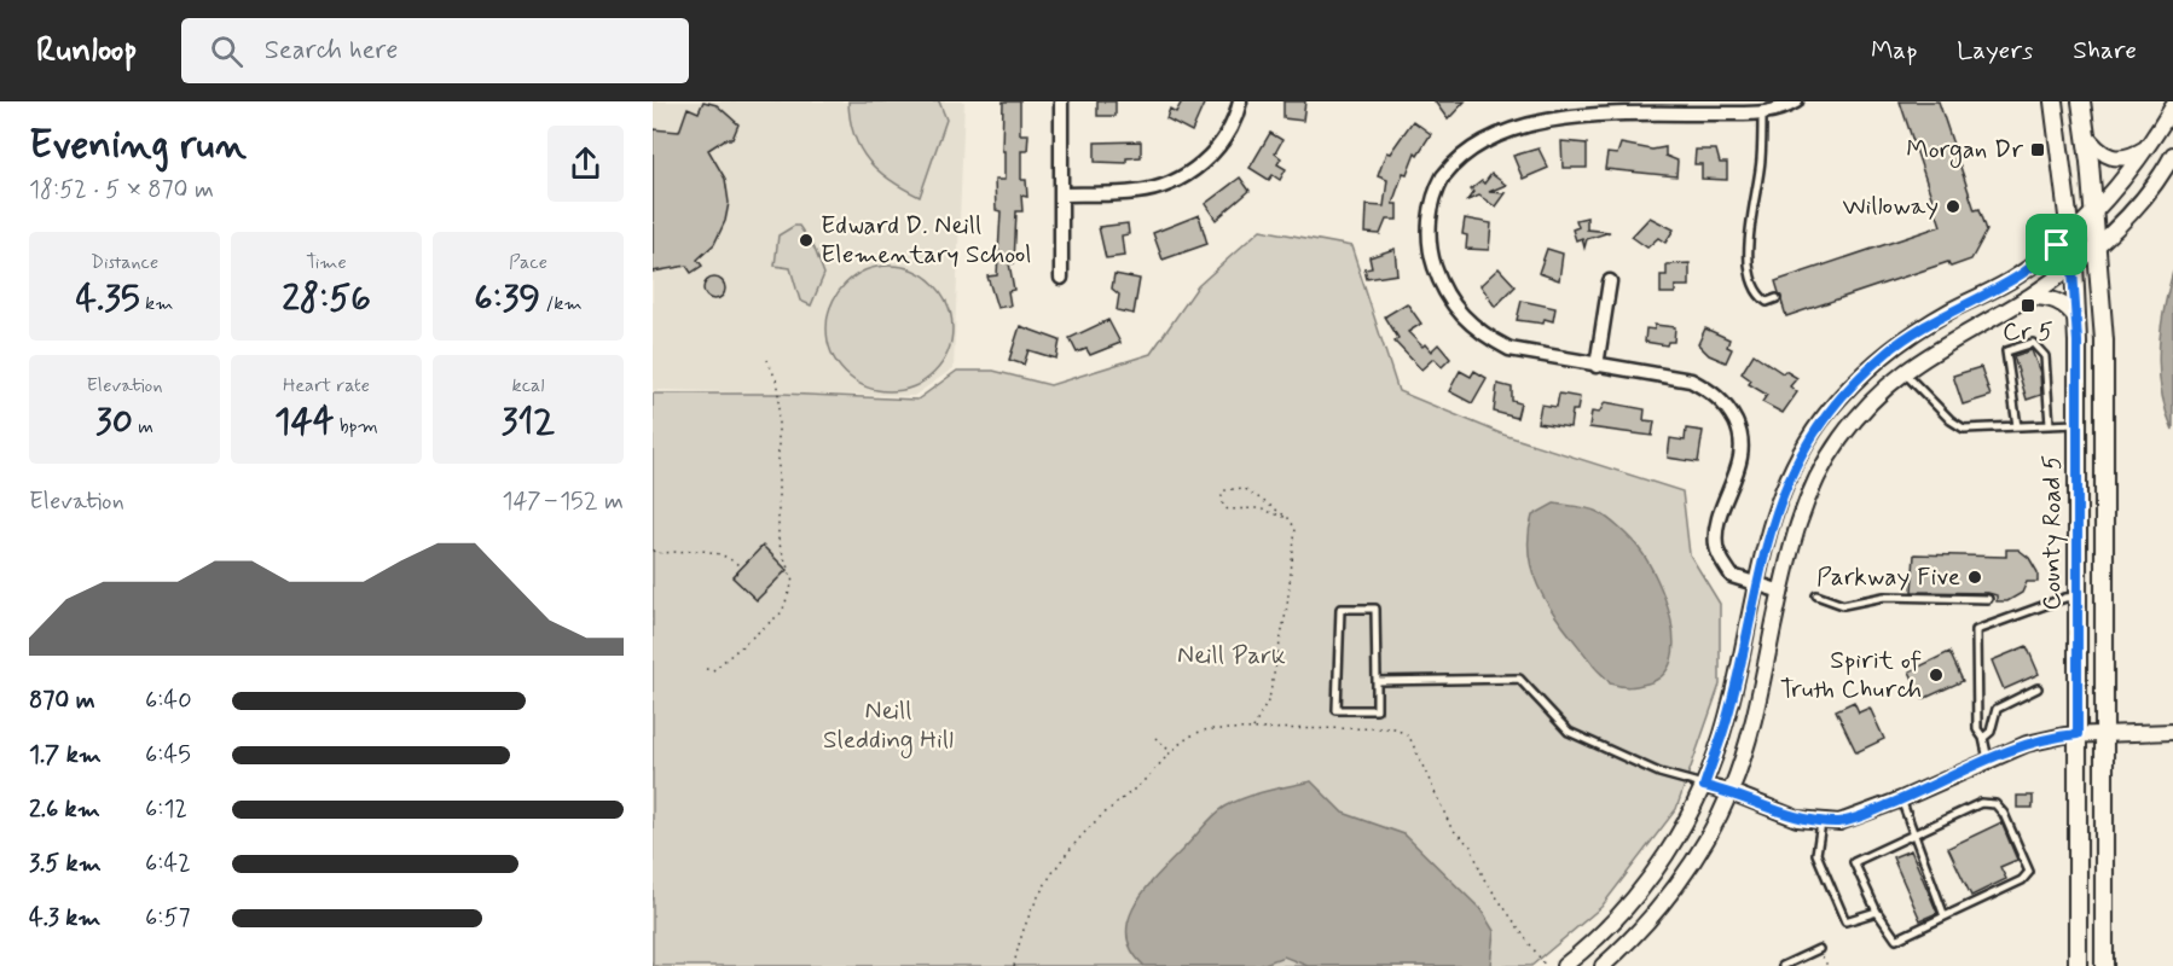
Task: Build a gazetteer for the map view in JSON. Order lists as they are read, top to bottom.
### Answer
{
  "streets": {
    "main road": ["County Road 5"]
  },
  "parks": ["Neill Park", "Neill Sledding Hill"],
  "places": {
    "transit": ["Morgan Dr", "Cr 5"],
    "other": [
      "Willoway",
      "Edward D. Neill Elementary School",
      "Parkway Five",
      "Spirit of Truth Church"
    ]
  },
  "page": {
    "header": "Runloop",
    "search": "Search here",
    "nav": ["Map", "Layers", "Share"],
    "heading": ["Evening run", "18:52 · 5 × 870 m"],
    "stats": [
      ["Distance", "4.35 km"],
      ["Time", "28:56"],
      ["Pace", "6:39 /km"],
      ["Elevation", "30 m"],
      ["Heart rate", "144 bpm"],
      ["kcal", "312"]
    ],
    "chart": ["Elevation", "147–152 m"],
    "list": [
      {
        "name": "870 m",
        "note": "6:40"
      },
      {
        "name": "1.7 km",
        "note": "6:45"
      },
      {
        "name": "2.6 km",
        "note": "6:12"
      },
      {
        "name": "3.5 km",
        "note": "6:42"
      },
      {
        "name": "4.3 km",
        "note": "6:57"
      }
    ]
  }
}
